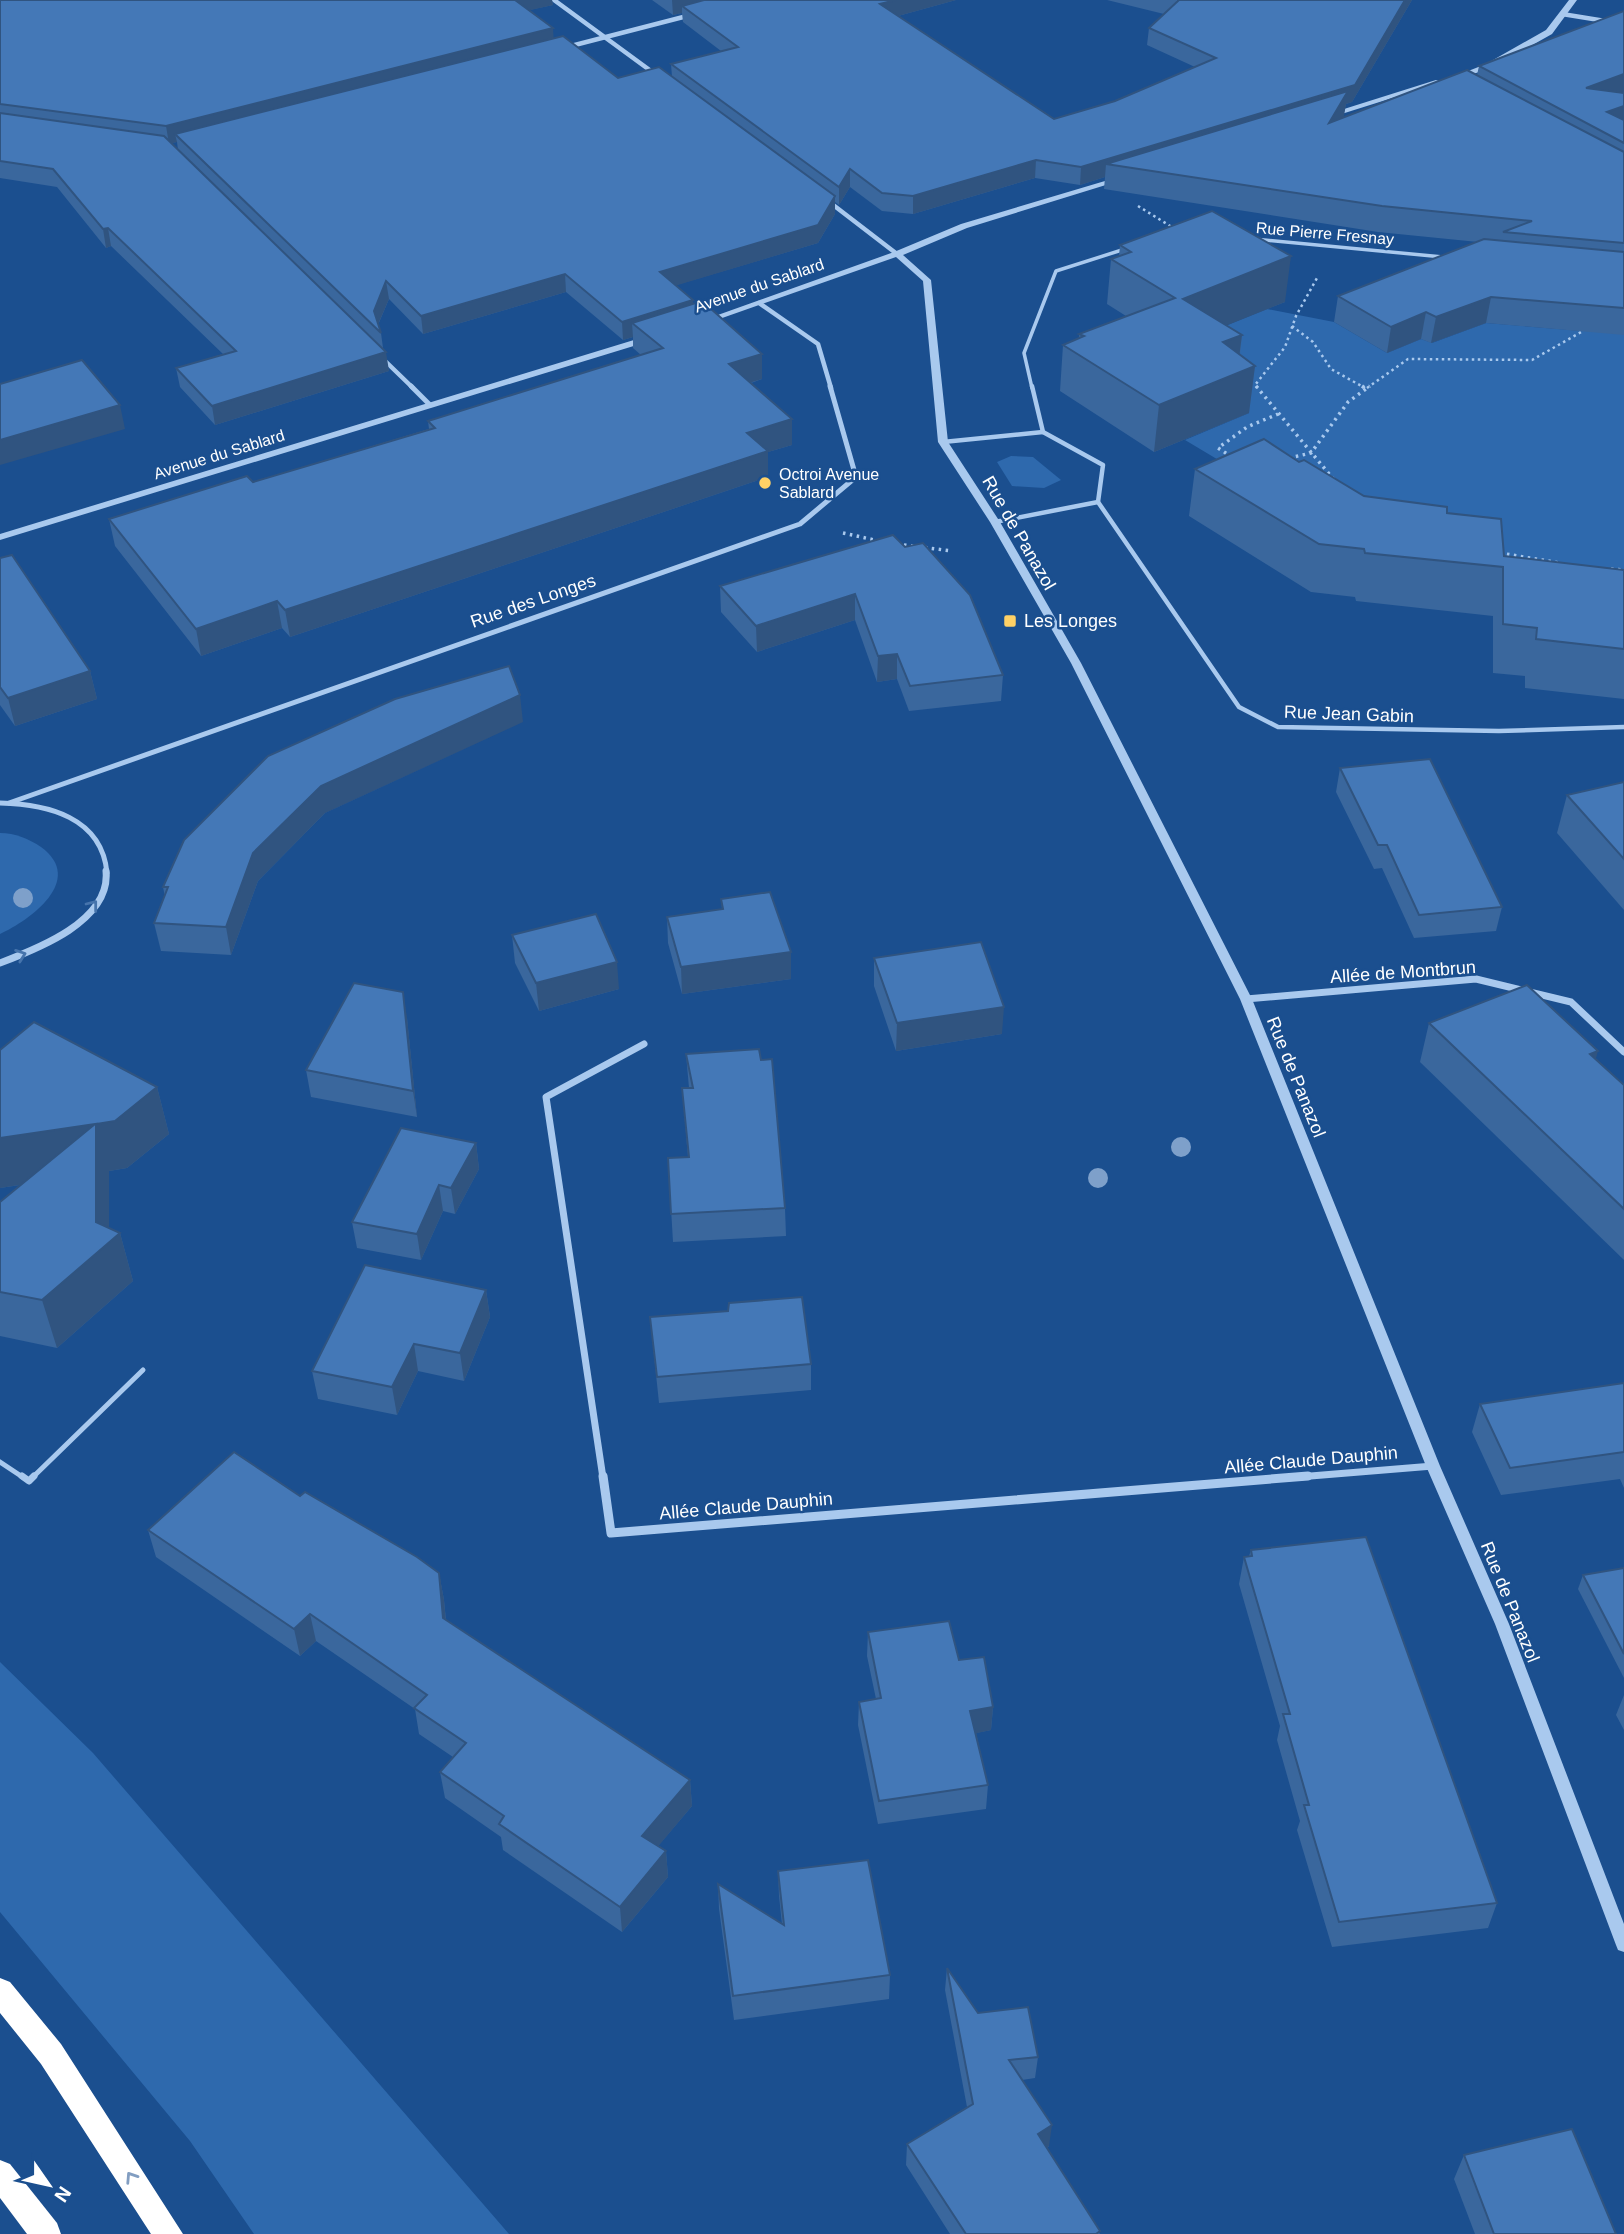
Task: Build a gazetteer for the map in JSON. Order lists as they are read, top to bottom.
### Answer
{
  "streets": {
    "street": [
      "Avenue du Sablard",
      "Rue de Panazol",
      "Rue des Longes",
      "Allée de Montbrun",
      "Allée Claude Dauphin"
    ],
    "lane": ["Rue Pierre Fresnay", "Rue Jean Gabin"]
  },
  "crossings": [
    ["Avenue du Sablard", "Rue de Panazol"],
    ["Avenue du Sablard", "Rue des Longes"],
    ["Rue de Panazol", "Allée de Montbrun"],
    ["Rue de Panazol", "Allée Claude Dauphin"]
  ],
  "places": {
    "other": ["Octroi Avenue Sablard"],
    "transit": ["Les Longes"]
  },
  "north": "bottom right"
}
